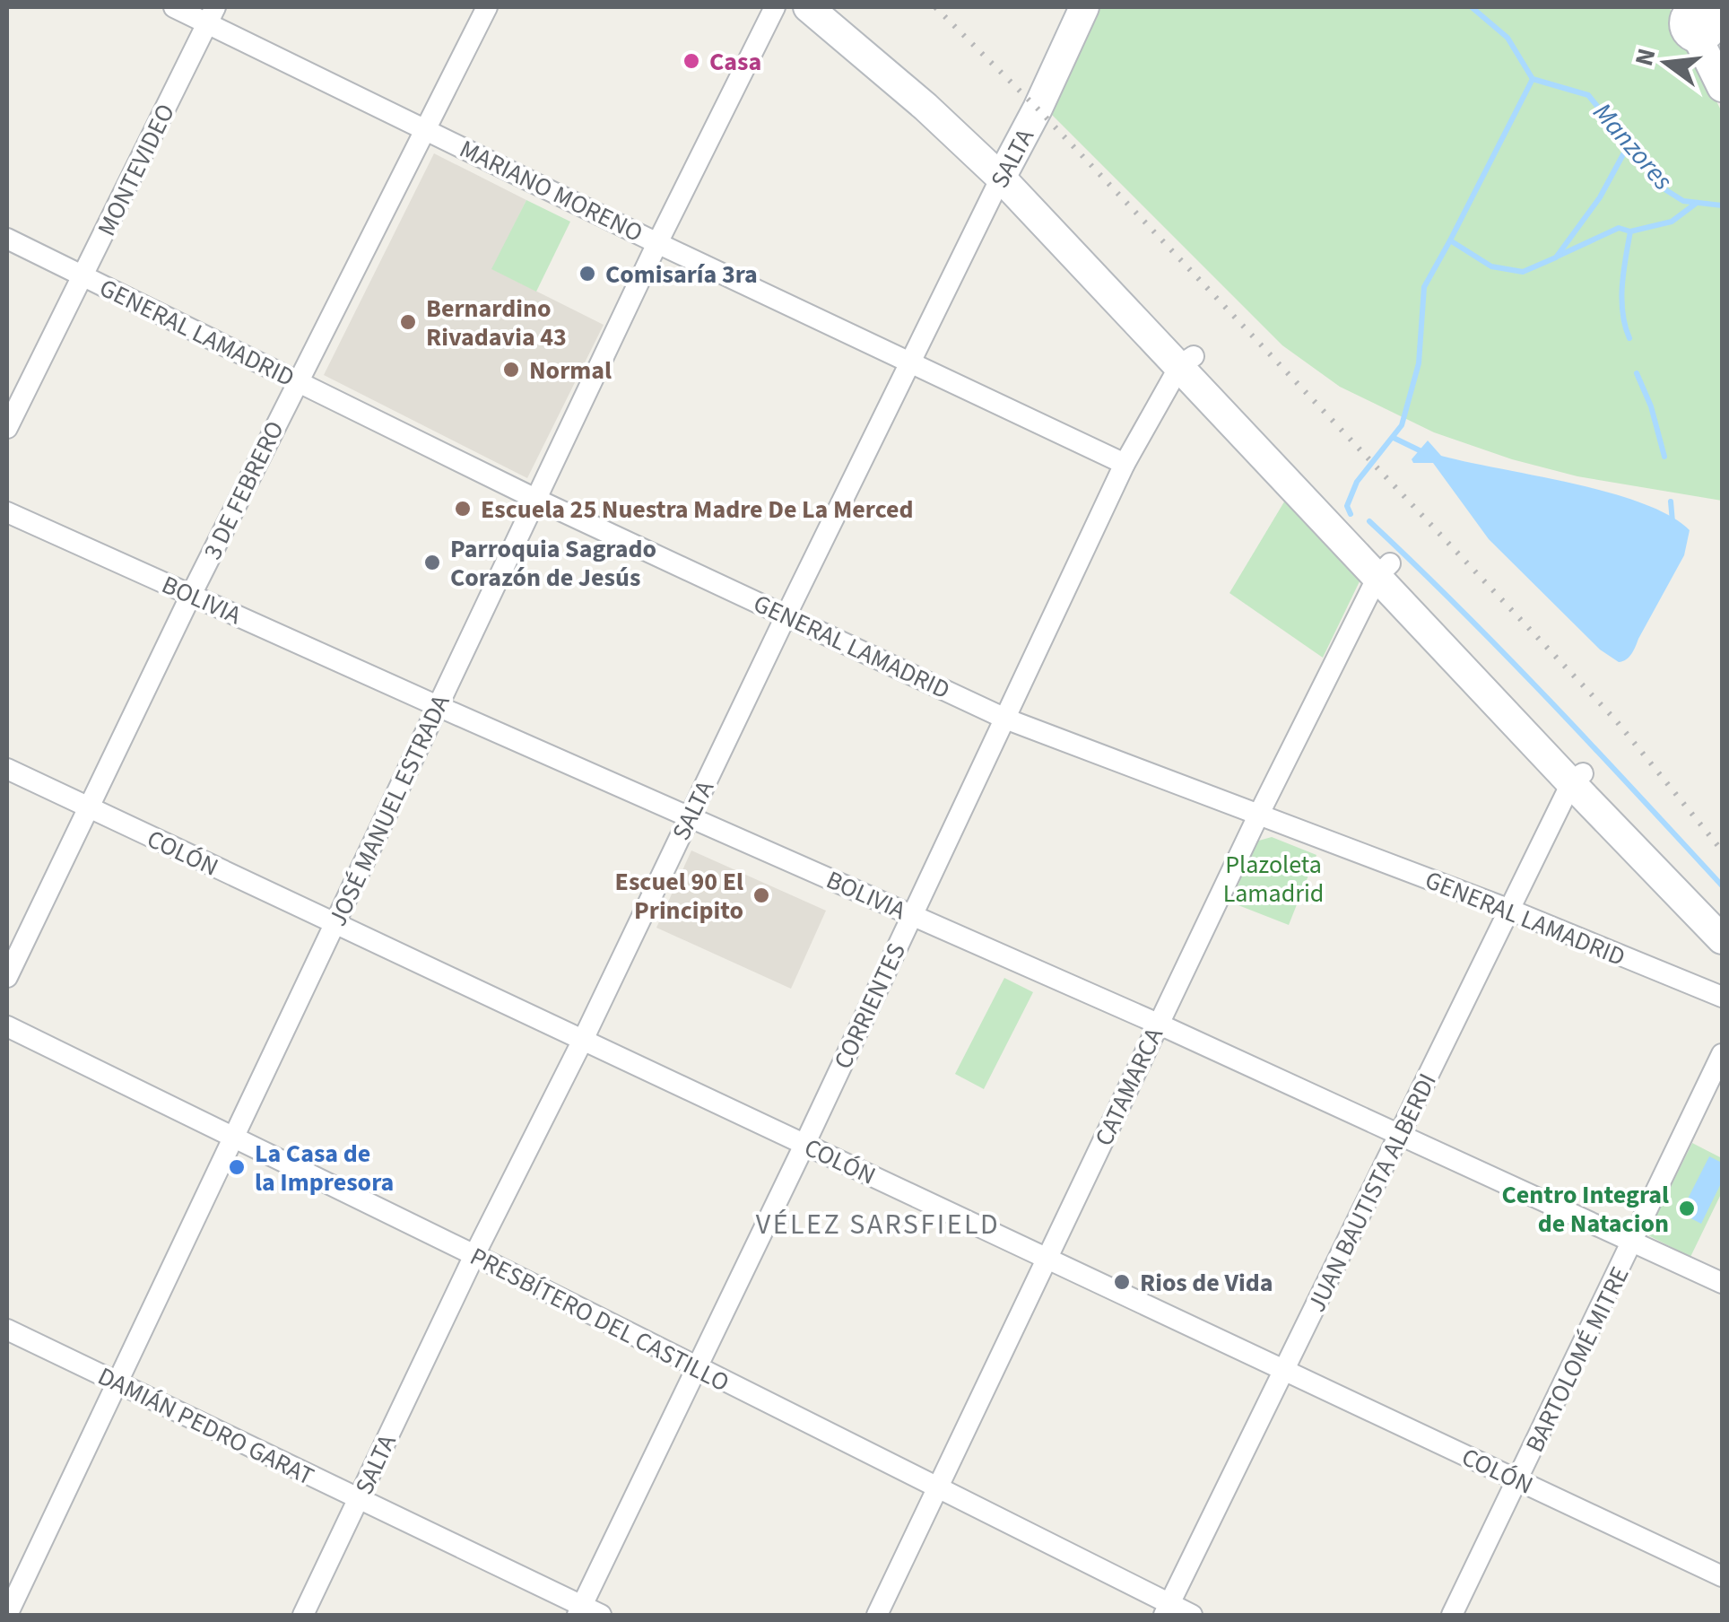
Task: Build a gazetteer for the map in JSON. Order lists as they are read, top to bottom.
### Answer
{
  "streets": {
    "main road": ["SALTA"],
    "street": [
      "MONTEVIDEO",
      "MARIANO MORENO",
      "GENERAL LAMADRID",
      "3 DE FEBRERO",
      "BOLIVIA",
      "JOSÉ MANUEL ESTRADA",
      "COLÓN",
      "CORRIENTES",
      "CATAMARCA",
      "JUAN BAUTISTA ALBERDI",
      "PRESBÍTERO DEL CASTILLO",
      "BARTOLOMÉ MITRE",
      "DAMIÁN PEDRO GARAT"
    ]
  },
  "crossings": [
    ["SALTA", "MARIANO MORENO"],
    ["SALTA", "GENERAL LAMADRID"],
    ["SALTA", "BOLIVIA"],
    ["SALTA", "COLÓN"],
    ["SALTA", "PRESBÍTERO DEL CASTILLO"],
    ["SALTA", "DAMIÁN PEDRO GARAT"],
    ["MONTEVIDEO", "MARIANO MORENO"],
    ["MONTEVIDEO", "GENERAL LAMADRID"],
    ["MARIANO MORENO", "3 DE FEBRERO"],
    ["MARIANO MORENO", "JOSÉ MANUEL ESTRADA"],
    ["MARIANO MORENO", "CORRIENTES"],
    ["GENERAL LAMADRID", "3 DE FEBRERO"],
    ["GENERAL LAMADRID", "JOSÉ MANUEL ESTRADA"],
    ["GENERAL LAMADRID", "CORRIENTES"],
    ["GENERAL LAMADRID", "CATAMARCA"],
    ["GENERAL LAMADRID", "JUAN BAUTISTA ALBERDI"],
    ["3 DE FEBRERO", "BOLIVIA"],
    ["3 DE FEBRERO", "COLÓN"],
    ["BOLIVIA", "JOSÉ MANUEL ESTRADA"],
    ["BOLIVIA", "CORRIENTES"],
    ["BOLIVIA", "CATAMARCA"],
    ["BOLIVIA", "JUAN BAUTISTA ALBERDI"],
    ["BOLIVIA", "BARTOLOMÉ MITRE"],
    ["JOSÉ MANUEL ESTRADA", "COLÓN"],
    ["JOSÉ MANUEL ESTRADA", "PRESBÍTERO DEL CASTILLO"],
    ["JOSÉ MANUEL ESTRADA", "DAMIÁN PEDRO GARAT"],
    ["COLÓN", "CORRIENTES"],
    ["COLÓN", "CATAMARCA"],
    ["COLÓN", "JUAN BAUTISTA ALBERDI"],
    ["COLÓN", "BARTOLOMÉ MITRE"],
    ["CORRIENTES", "PRESBÍTERO DEL CASTILLO"],
    ["CORRIENTES", "DAMIÁN PEDRO GARAT"],
    ["CATAMARCA", "PRESBÍTERO DEL CASTILLO"],
    ["JUAN BAUTISTA ALBERDI", "PRESBÍTERO DEL CASTILLO"]
  ],
  "districts": ["VÉLEZ SARSFIELD"],
  "water": ["Manzores"],
  "parks": ["Plazoleta Lamadrid"],
  "places": [
    "Casa",
    "Comisaría 3ra",
    "Bernardino Rivadavia 43",
    "Normal",
    "Escuela 25 Nuestra Madre De La Merced",
    "Parroquia Sagrado Corazón de Jesús",
    "Escuel 90 El Principito",
    "La Casa de la Impresora",
    "Centro Integral de Natacion",
    "Rios de Vida"
  ],
  "north": "left"
}
